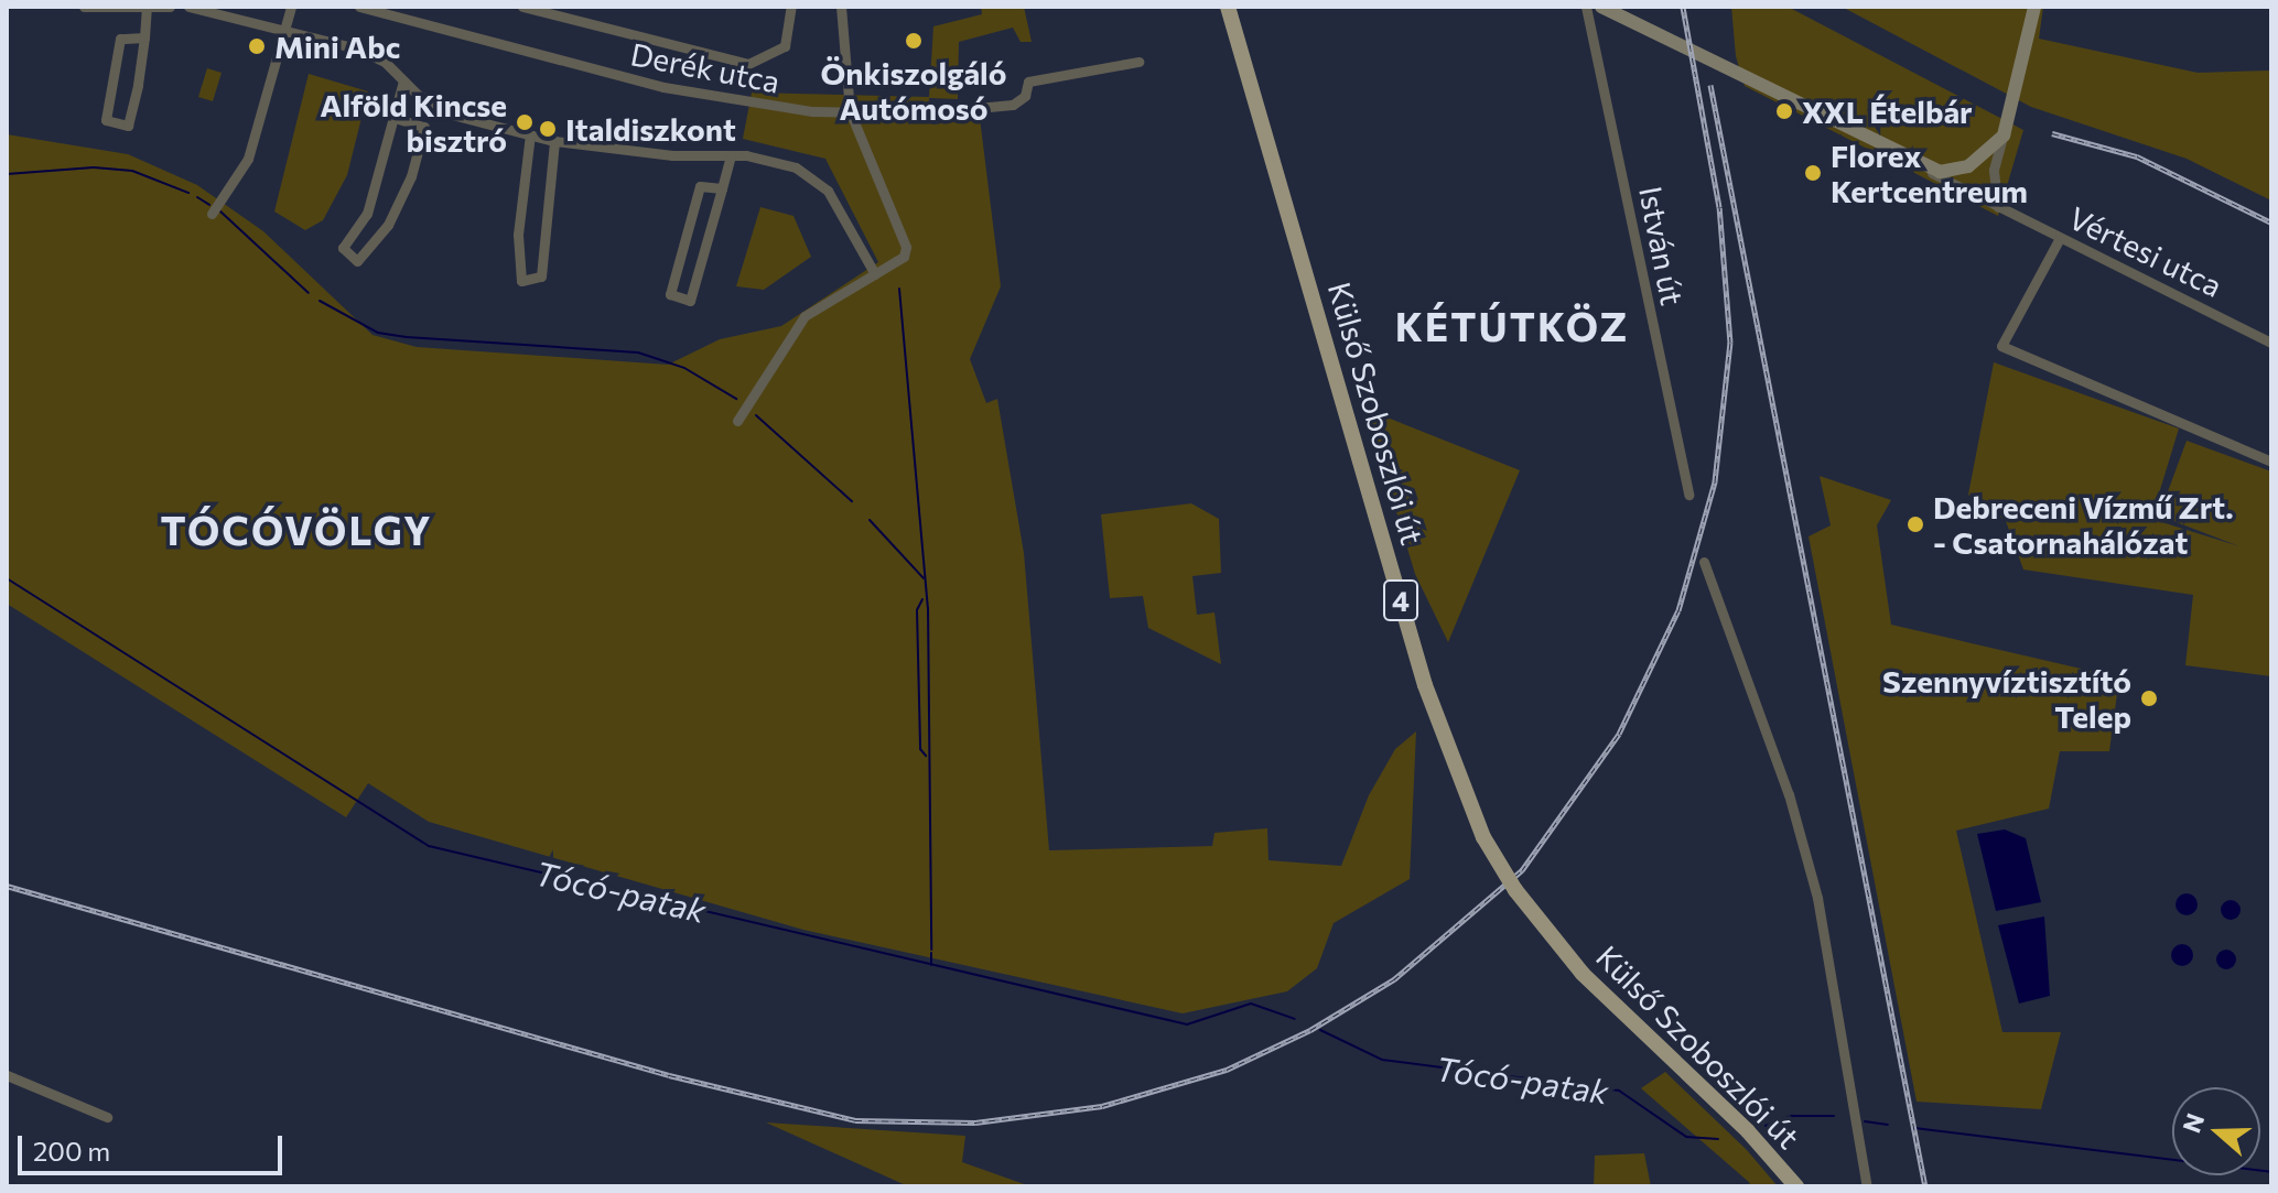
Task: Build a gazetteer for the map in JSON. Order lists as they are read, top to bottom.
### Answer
{
  "streets": {
    "main road": ["Külső Szoboszlói út", "4"],
    "street": ["Derék utca", "István út", "Vértesi utca"]
  },
  "districts": ["KÉTÚTKÖZ", "TÓCÓVÖLGY"],
  "water": ["Tócó-patak"],
  "places": [
    "Önkiszolgáló Autómosó",
    "Mini Abc",
    "XXL Ételbár",
    "Alföld Kincse bisztró",
    "Italdiszkont",
    "Florex Kertcentreum",
    "Debreceni Vízmű Zrt. - Csatornahálózat",
    "Szennyvíztisztító Telep"
  ],
  "scale_bar": "200 m",
  "north": "left"
}
